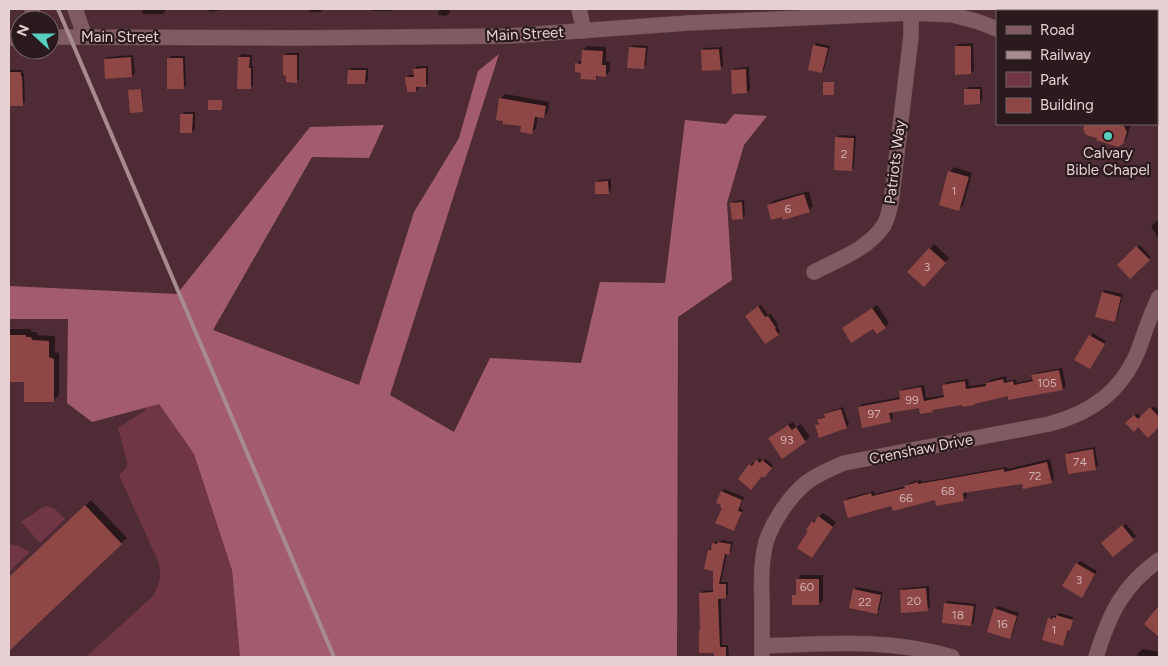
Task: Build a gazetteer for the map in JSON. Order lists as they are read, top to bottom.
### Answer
{
  "streets": {
    "street": ["Main Street", "Patriots Way", "Crenshaw Drive"]
  },
  "crossings": [
    ["Main Street", "Patriots Way"]
  ],
  "places": ["Calvary Bible Chapel"],
  "house_numbers": [
    "2",
    "1",
    "6",
    "3",
    "105",
    "99",
    "97",
    "93",
    "74",
    "72",
    "68",
    "66",
    "3",
    "60",
    "20",
    "22",
    "18",
    "16",
    "1"
  ],
  "legend": [
    "Road",
    "Railway",
    "Park",
    "Building"
  ],
  "north": "left"
}
